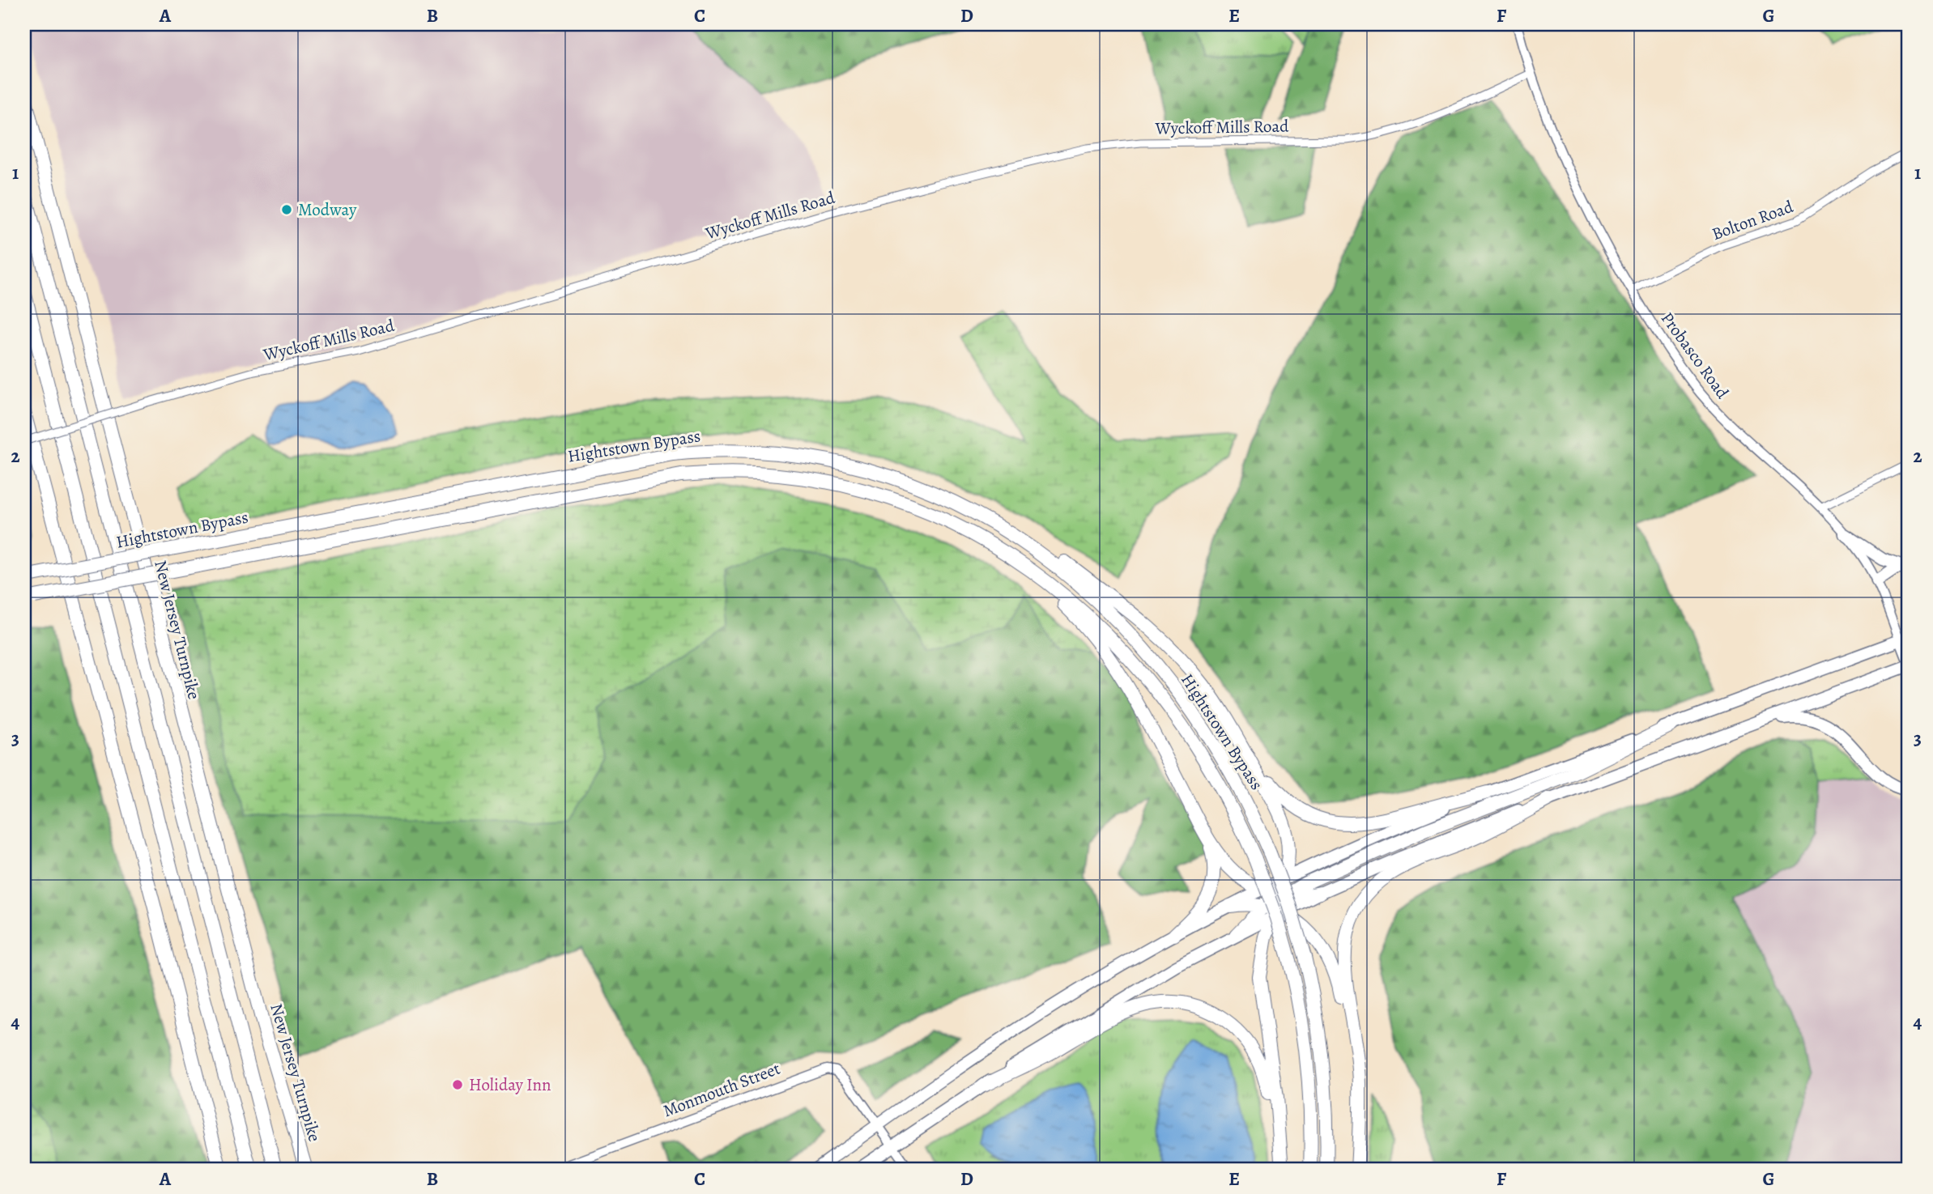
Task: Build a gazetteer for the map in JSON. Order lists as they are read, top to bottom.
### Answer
{
  "streets": {
    "highway": ["Hightstown Bypass", "New Jersey Turnpike"],
    "street": [
      "Wyckoff Mills Road",
      "Bolton Road",
      "Probasco Road",
      "Monmouth Street"
    ]
  },
  "crossings": [
    ["Wyckoff Mills Road", "Probasco Road"],
    ["Bolton Road", "Probasco Road"]
  ],
  "places": ["Modway", "Holiday Inn"],
  "grid": {
    "columns": [
      "A",
      "B",
      "C",
      "D",
      "E",
      "F",
      "G"
    ],
    "rows": [
      "1",
      "2",
      "3",
      "4"
    ]
  }
}
